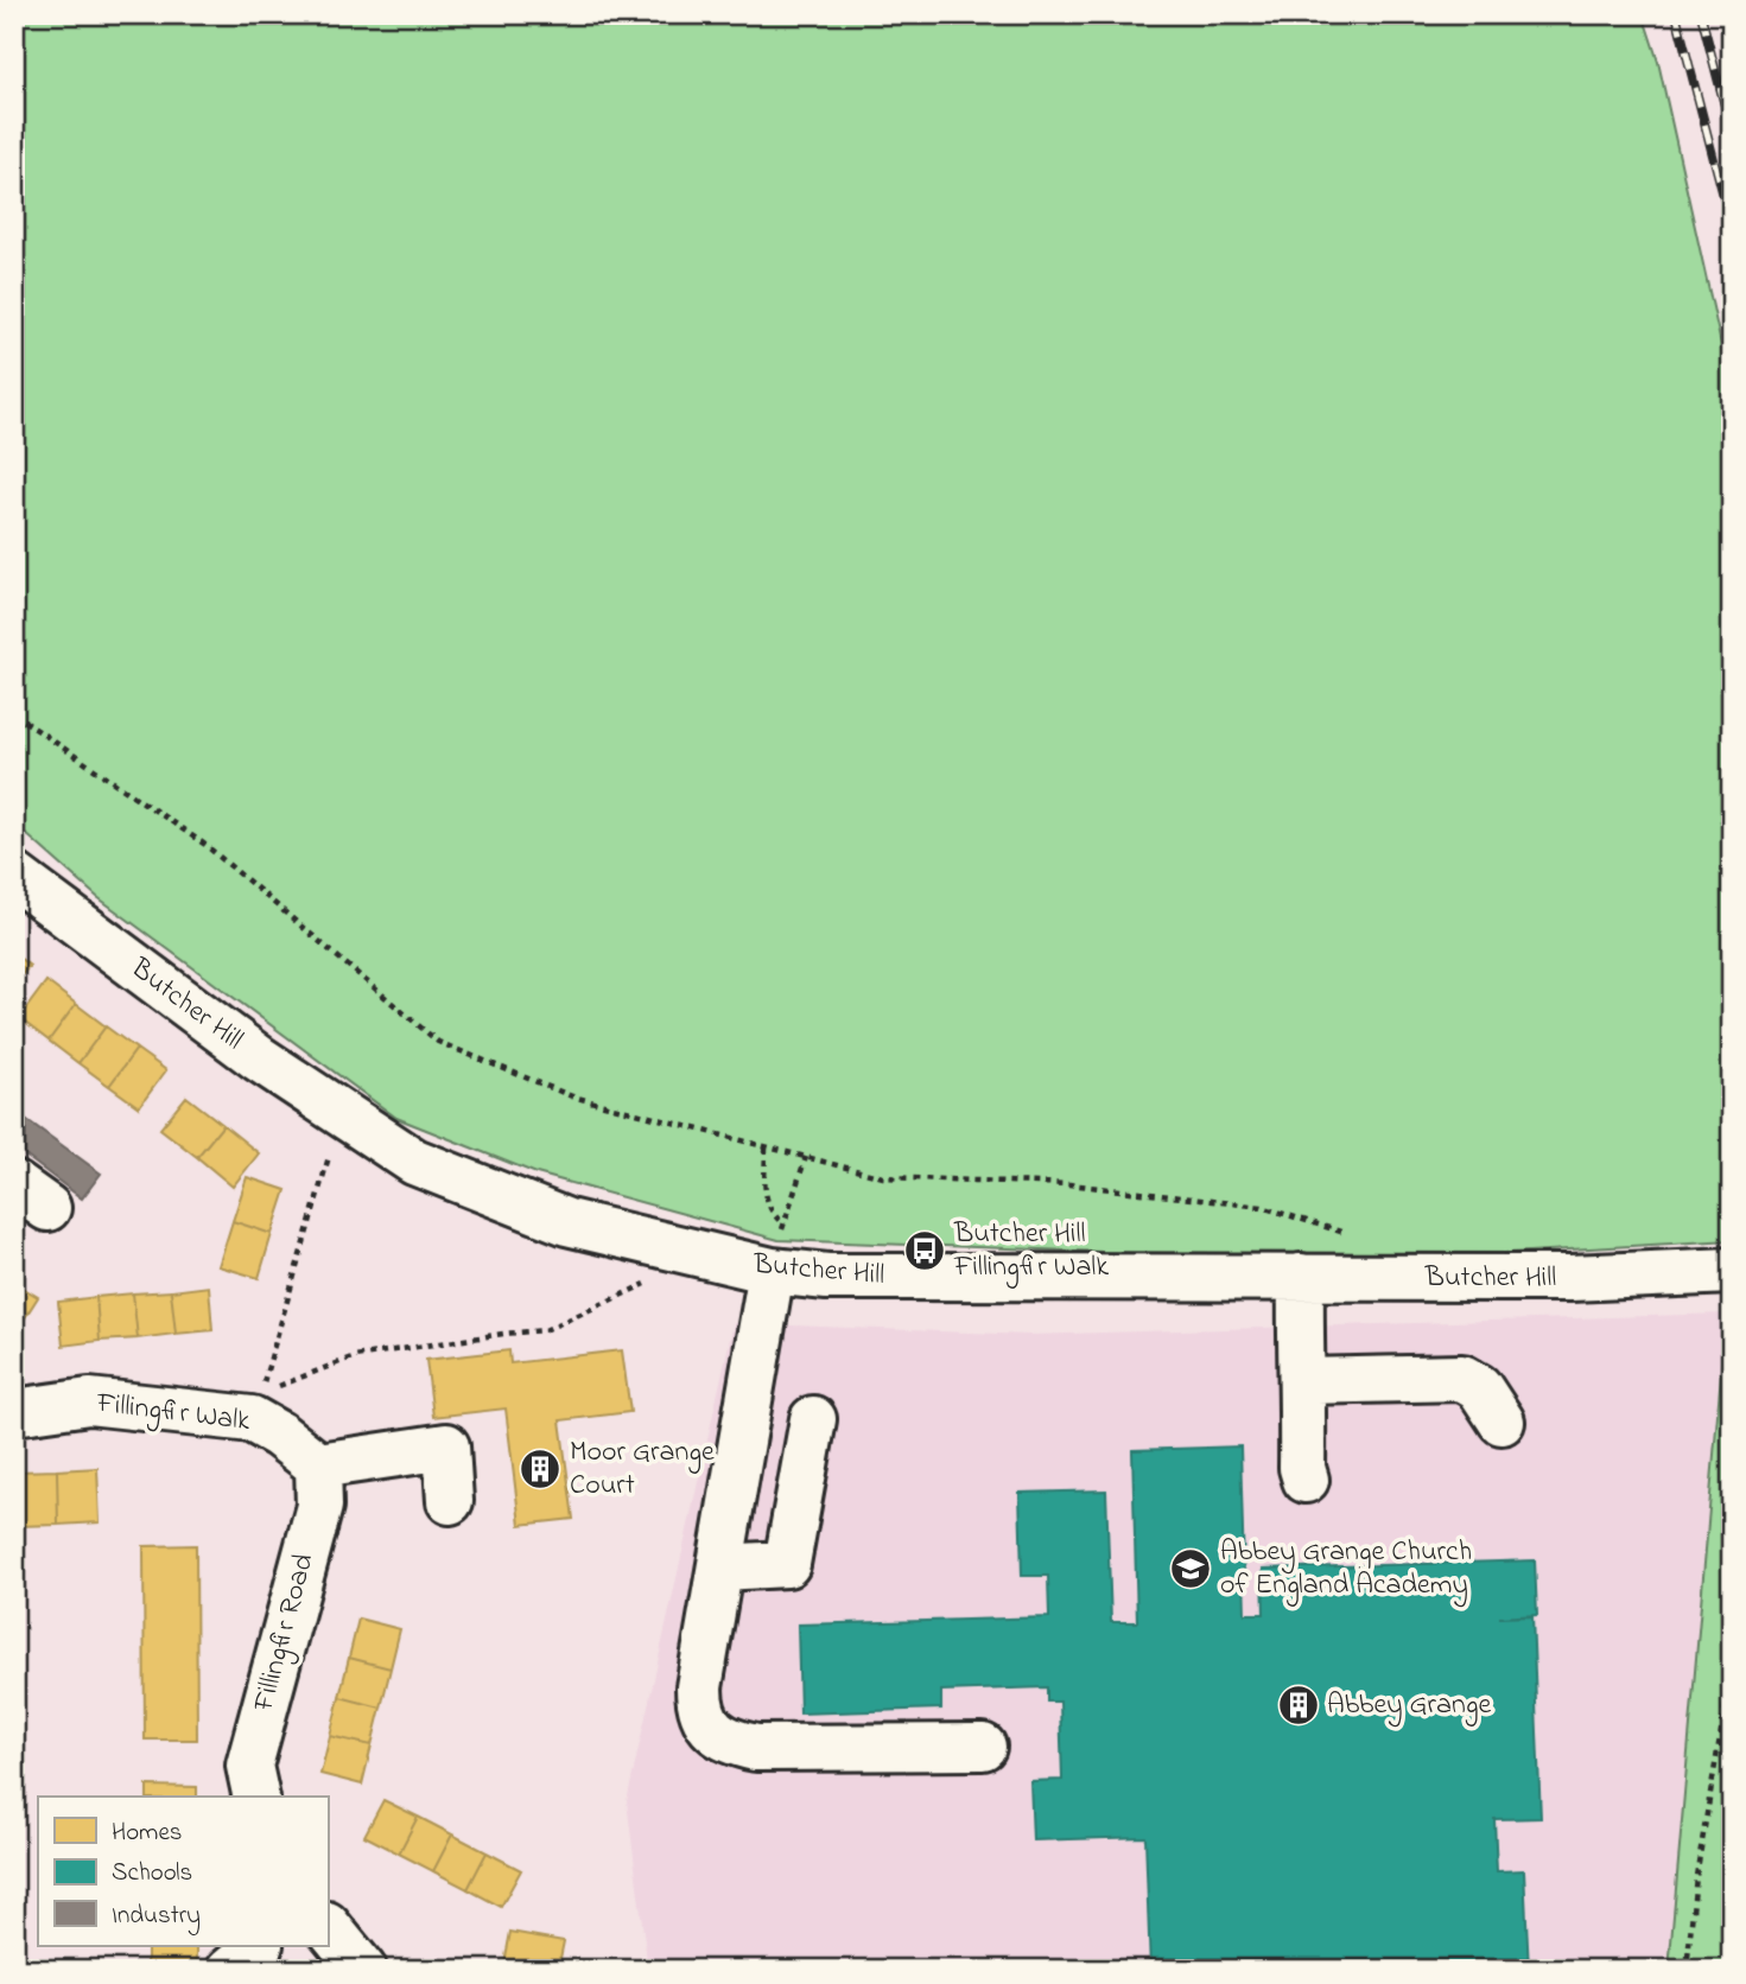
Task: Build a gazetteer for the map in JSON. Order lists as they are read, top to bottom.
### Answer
{
  "streets": {
    "street": ["Butcher Hill", "Fillingfir Walk", "Fillingfir Road"]
  },
  "crossings": [
    ["Fillingfir Walk", "Fillingfir Road"]
  ],
  "places": {
    "bus stop": ["Butcher Hill Fillingfir Walk"],
    "building": ["Moor Grange Court", "Abbey Grange"],
    "school or university": ["Abbey Grange Church of England Academy"]
  },
  "legend": ["Homes", "Schools", "Industry"]
}
